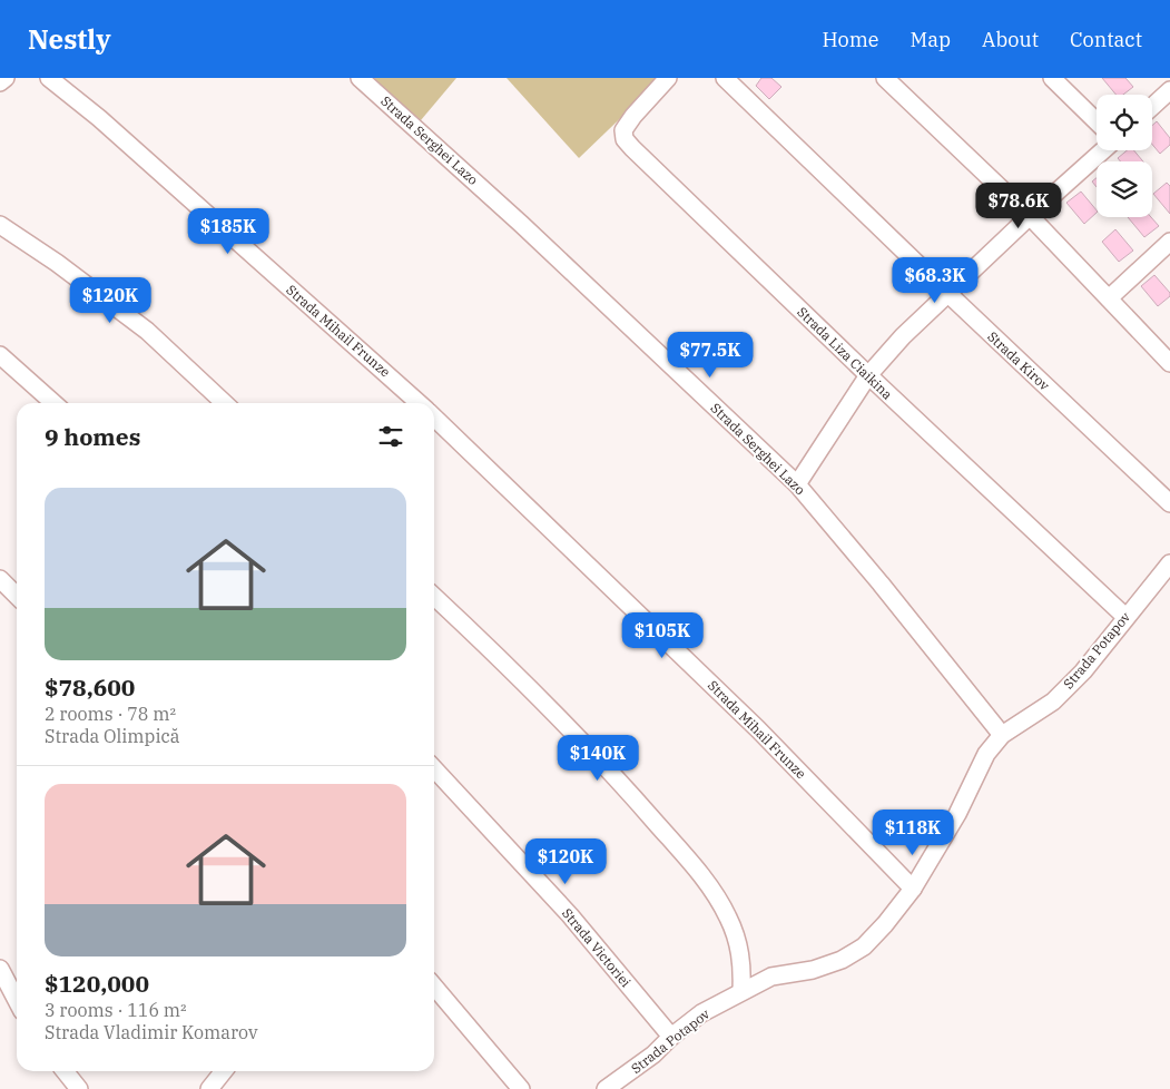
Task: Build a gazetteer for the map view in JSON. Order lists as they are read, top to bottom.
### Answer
{
  "streets": {
    "street": [
      "Strada Serghei Lazo",
      "Strada Mihail Frunze",
      "Strada Liza Ciaikina",
      "Strada Kirov",
      "Strada Potapov",
      "Strada Victoriei"
    ]
  },
  "crossings": [
    ["Strada Serghei Lazo", "Strada Potapov"],
    ["Strada Mihail Frunze", "Strada Potapov"],
    ["Strada Liza Ciaikina", "Strada Potapov"],
    ["Strada Potapov", "Strada Victoriei"]
  ],
  "page": {
    "header": "Nestly",
    "nav": [
      "Home",
      "Map",
      "About",
      "Contact"
    ],
    "price": [
      "$78.6K",
      "$185K",
      "$68.3K",
      "$120K",
      "$77.5K",
      "$105K",
      "$140K",
      "$118K",
      "$120K"
    ],
    "heading": "9 homes",
    "list": [
      {
        "name": "$78,600",
        "note": "2 rooms · 78 m² · Strada Olimpică"
      },
      {
        "name": "$120,000",
        "note": "3 rooms · 116 m² · Strada Vladimir Komarov"
      }
    ]
  }
}
